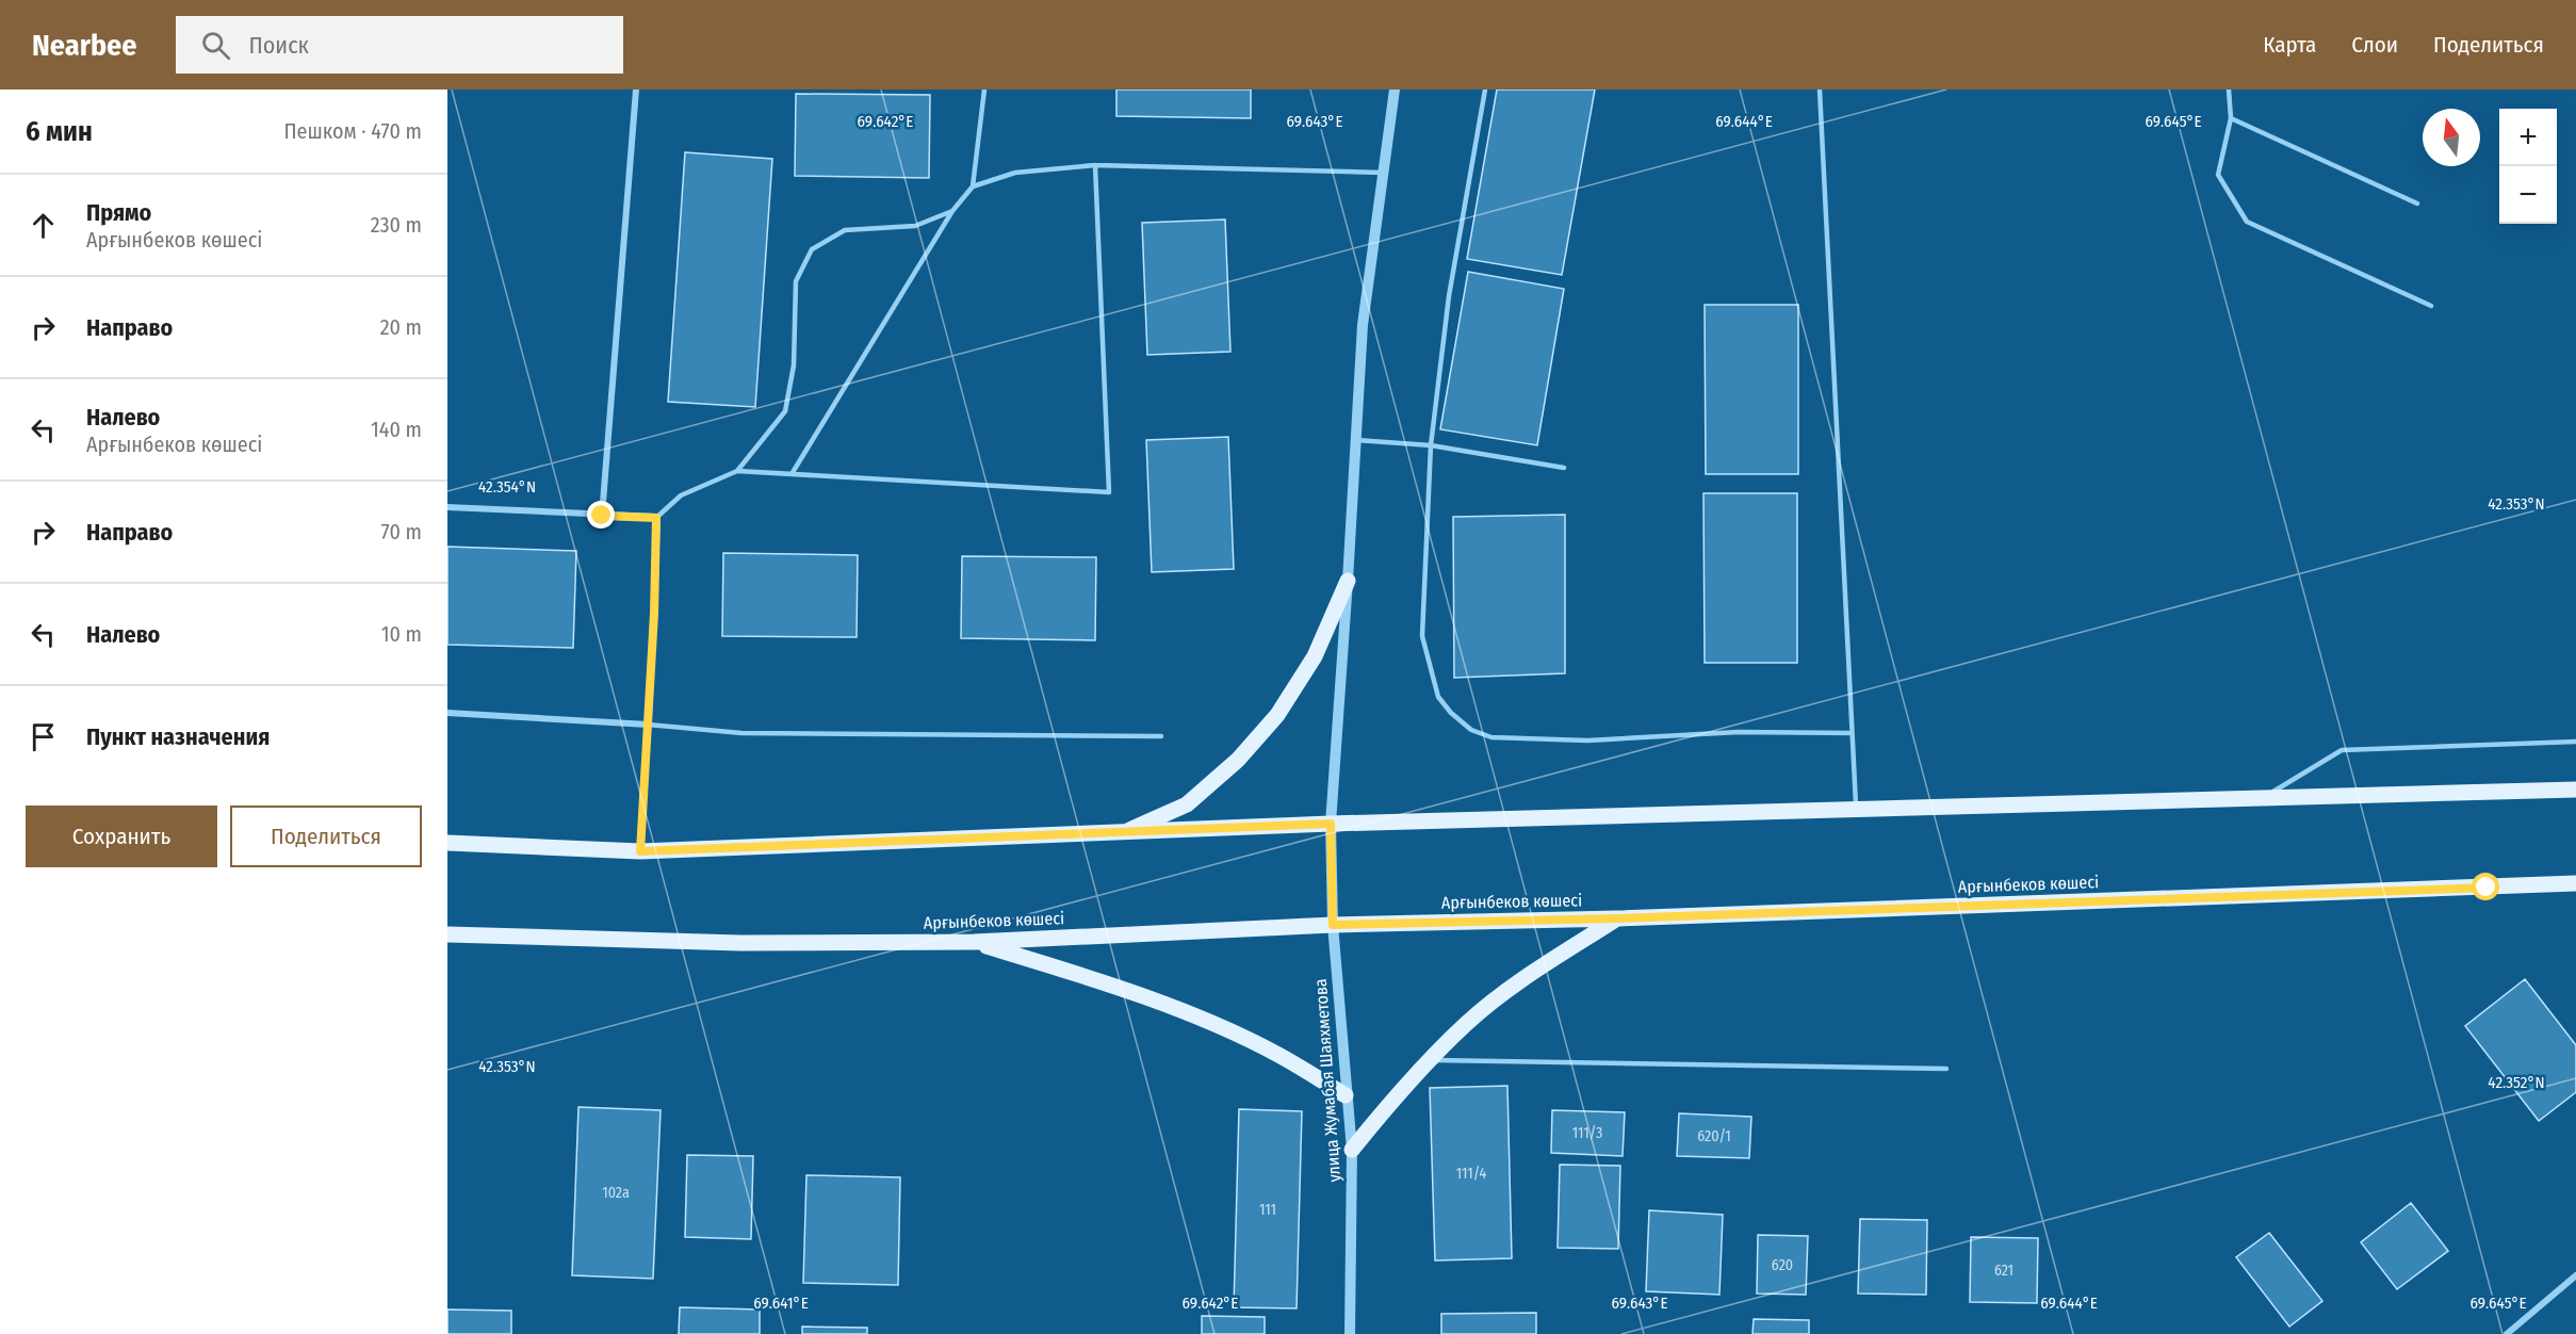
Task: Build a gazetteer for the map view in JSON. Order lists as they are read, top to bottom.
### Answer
{
  "streets": {
    "main road": ["Арғынбеков көшесі"],
    "street": ["улица Жумабая Шаяхметова"]
  },
  "crossings": [
    ["Арғынбеков көшесі", "улица Жумабая Шаяхметова"]
  ],
  "house_numbers": [
    "111/3",
    "620/1",
    "111/4",
    "102а",
    "111",
    "620",
    "621"
  ],
  "north": "top",
  "page": {
    "header": "Nearbee",
    "search": "Поиск",
    "nav": ["Карта", "Слои", "Поделиться"],
    "heading": ["6 мин", "Пешком · 470 m"],
    "map_buttons": ["+", "−"],
    "list": [
      ["Прямо", "Арғынбеков көшесі", "230 m"],
      ["Направо", "20 m"],
      ["Налево", "Арғынбеков көшесі", "140 m"],
      ["Направо", "70 m"],
      ["Налево", "10 m"],
      "Пункт назначения"
    ],
    "buttons": ["Сохранить", "Поделиться"]
  },
  "coordinates": [
    "69.642°E",
    "69.643°E",
    "69.644°E",
    "69.645°E",
    "42.354°N",
    "42.353°N",
    "42.352°N",
    "69.641°E"
  ]
}
